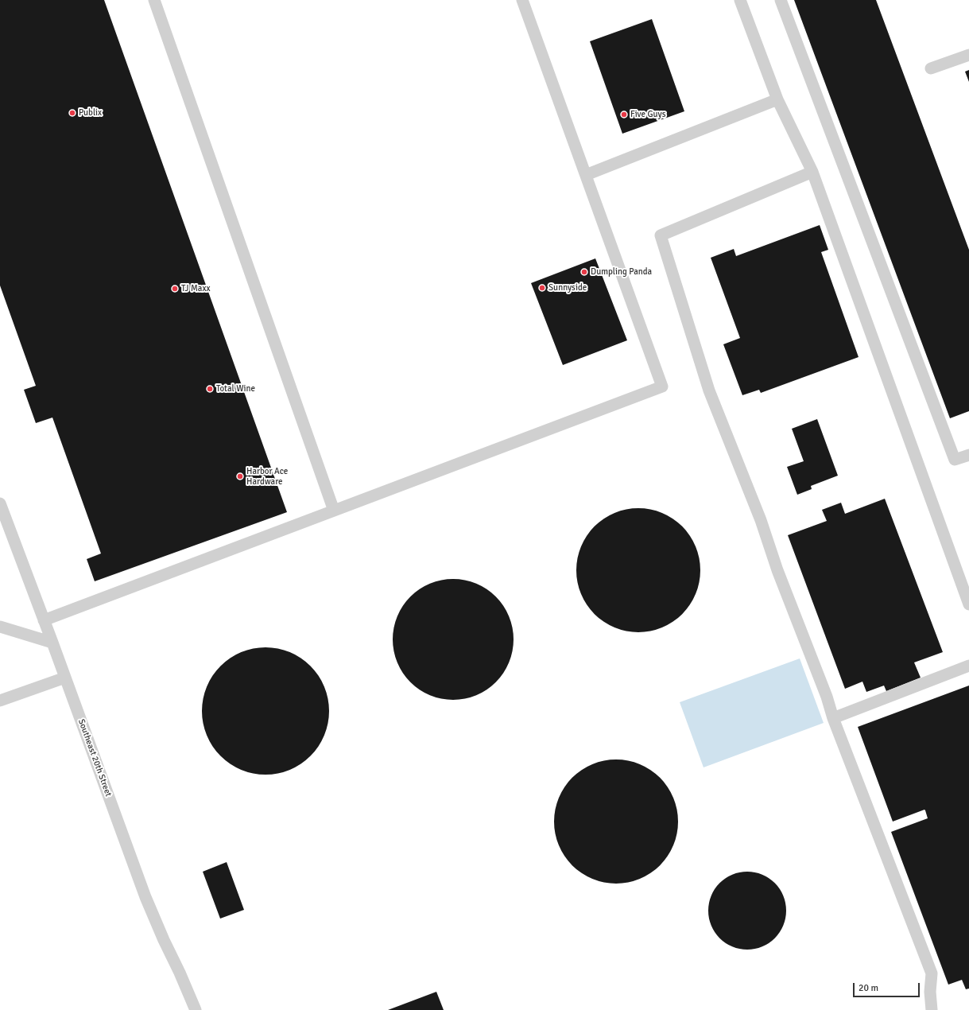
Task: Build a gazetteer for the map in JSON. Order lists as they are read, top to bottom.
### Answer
{
  "streets": {
    "lane": ["Southeast 20th Street"]
  },
  "places": [
    "Publix",
    "Five Guys",
    "Dumpling Panda",
    "Sunnyside",
    "TJ Maxx",
    "Total Wine",
    "Harbor Ace Hardware"
  ],
  "scale_bar": "20 m"
}
